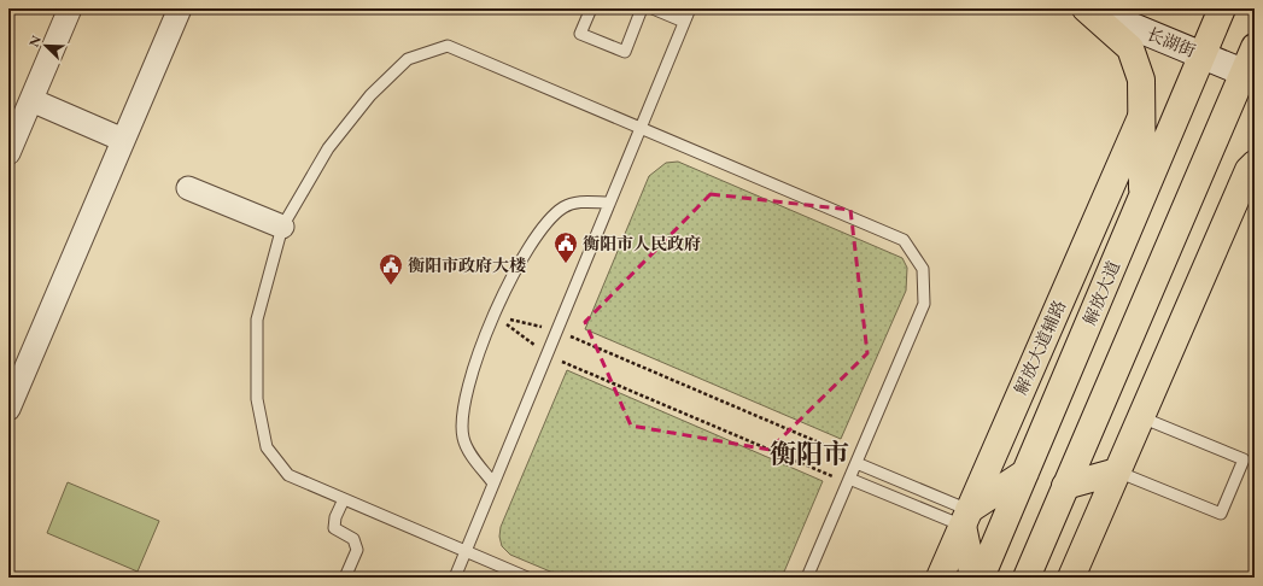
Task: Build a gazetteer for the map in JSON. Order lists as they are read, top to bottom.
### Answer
{
  "streets": {
    "main road": ["长湖街", "解放大道", "解放大道辅路"]
  },
  "crossings": [
    ["长湖街", "解放大道"]
  ],
  "districts": ["衡阳市"],
  "places": {
    "public building": ["衡阳市人民政府", "衡阳市政府大楼"]
  },
  "north": "top left"
}
